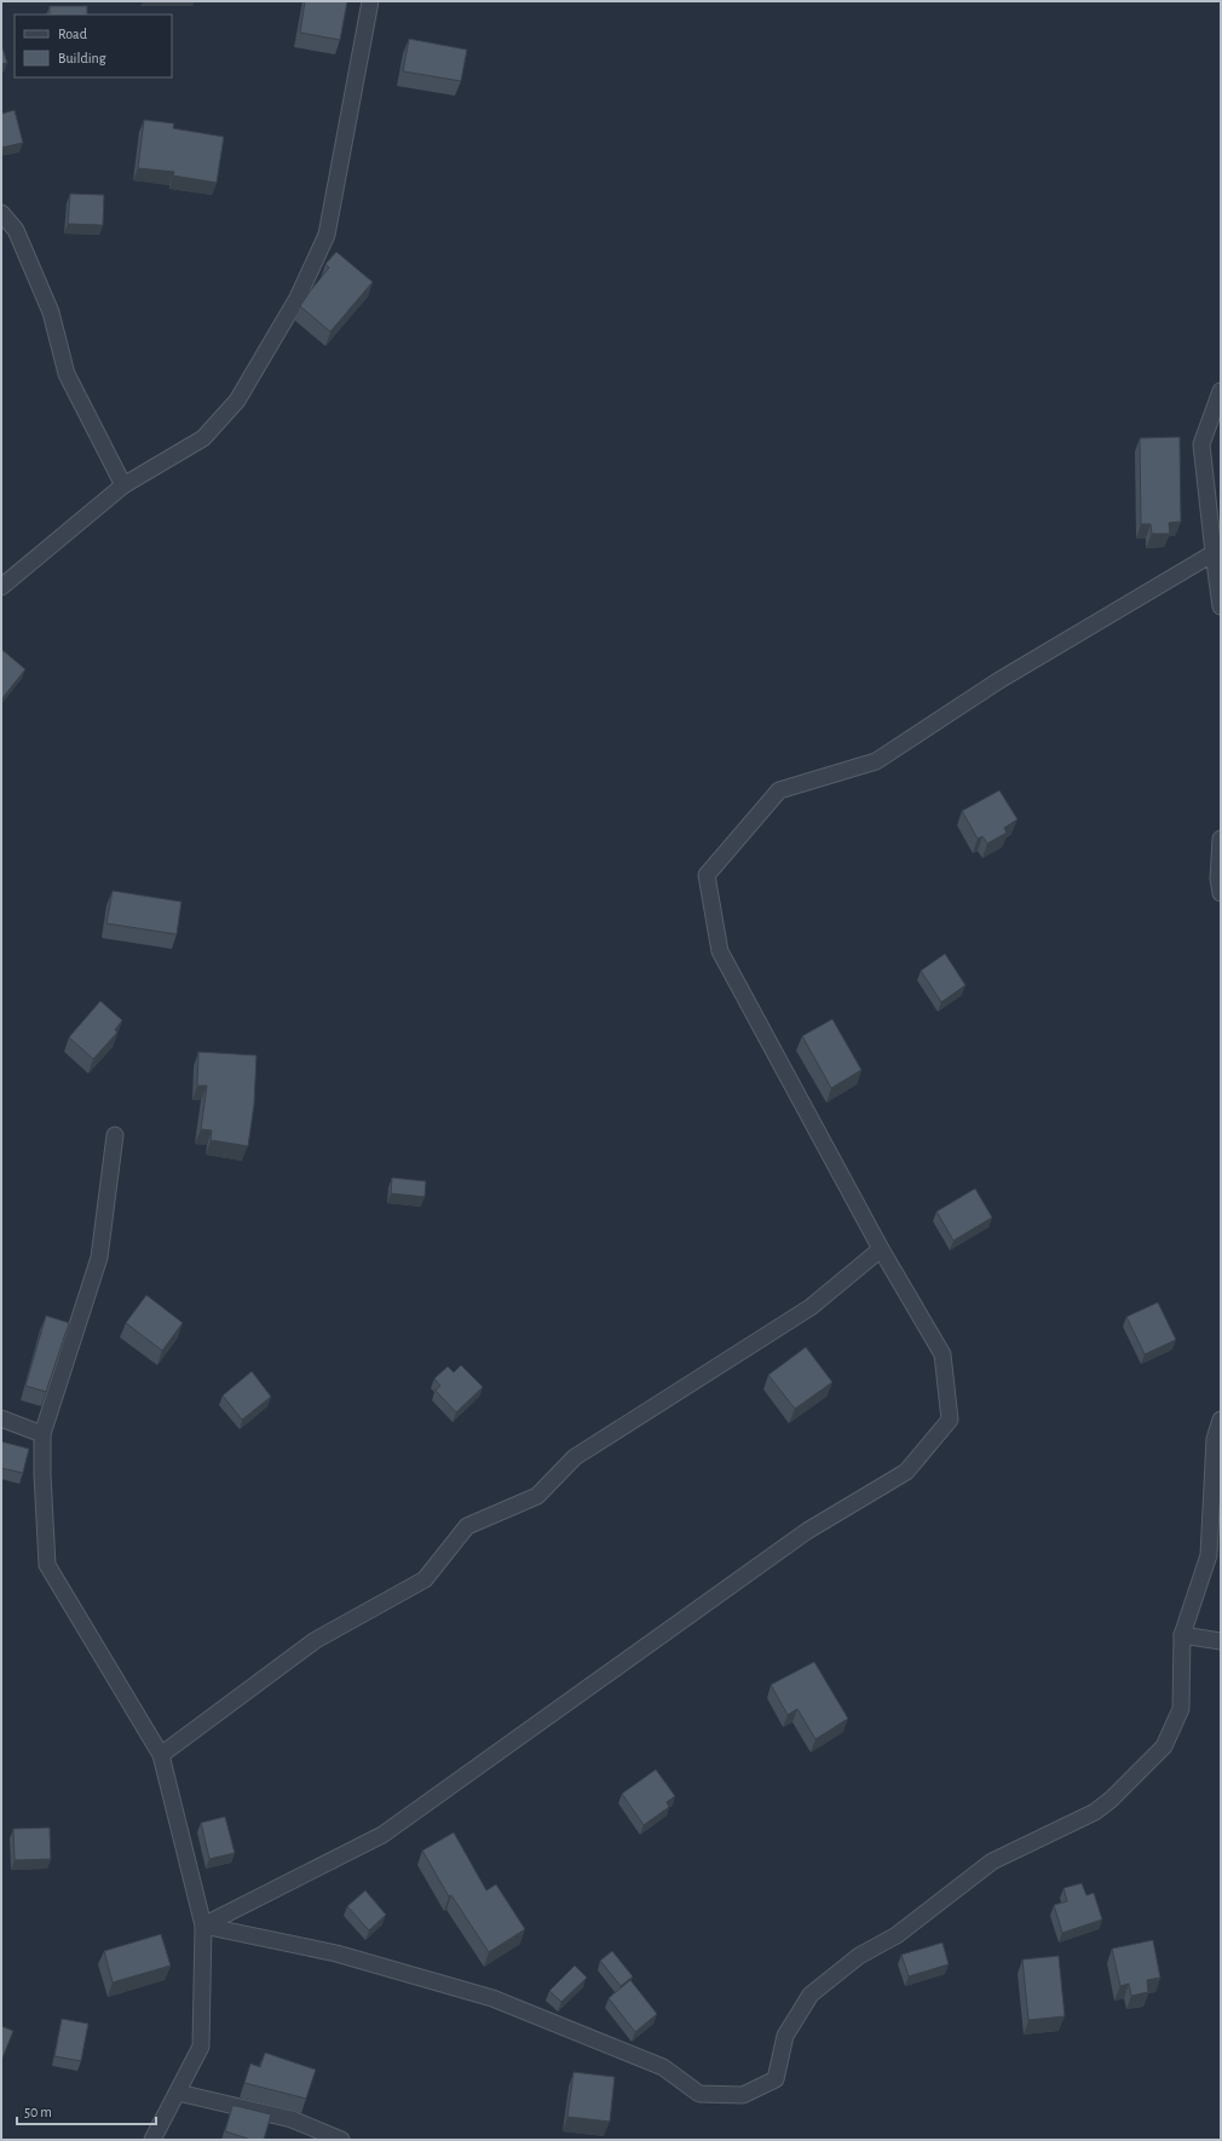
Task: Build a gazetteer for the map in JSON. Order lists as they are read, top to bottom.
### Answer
{
  "legend": ["Road", "Building"],
  "scale_bar": "50 m"
}
